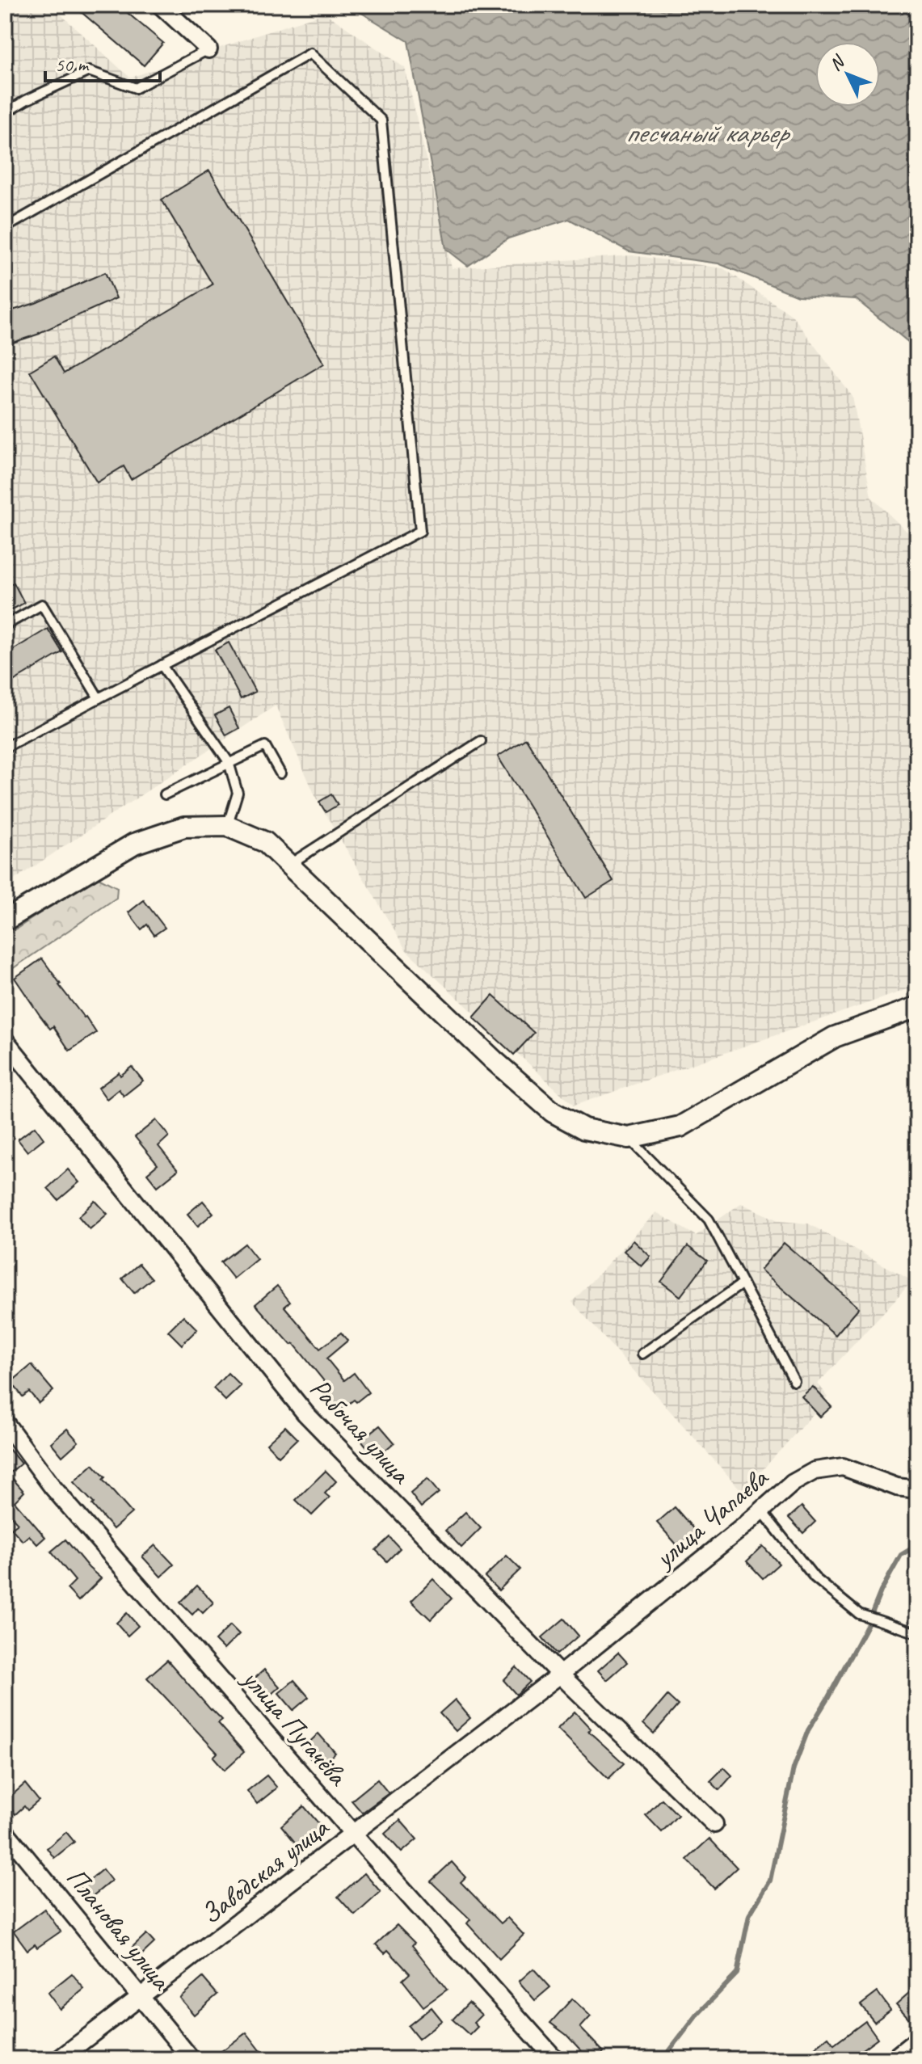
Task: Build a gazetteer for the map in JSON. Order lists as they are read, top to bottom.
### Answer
{
  "streets": {
    "street": [
      "Рабочая улица",
      "улица Чапаева",
      "улица Пугачёва",
      "Заводская улица",
      "Плановая улица"
    ]
  },
  "crossings": [
    ["Рабочая улица", "улица Чапаева"],
    ["Рабочая улица", "Заводская улица"],
    ["улица Чапаева", "Заводская улица"],
    ["улица Пугачёва", "Заводская улица"],
    ["Заводская улица", "Плановая улица"]
  ],
  "water": ["песчаный карьер"],
  "scale_bar": "50 m",
  "north": "top left"
}
